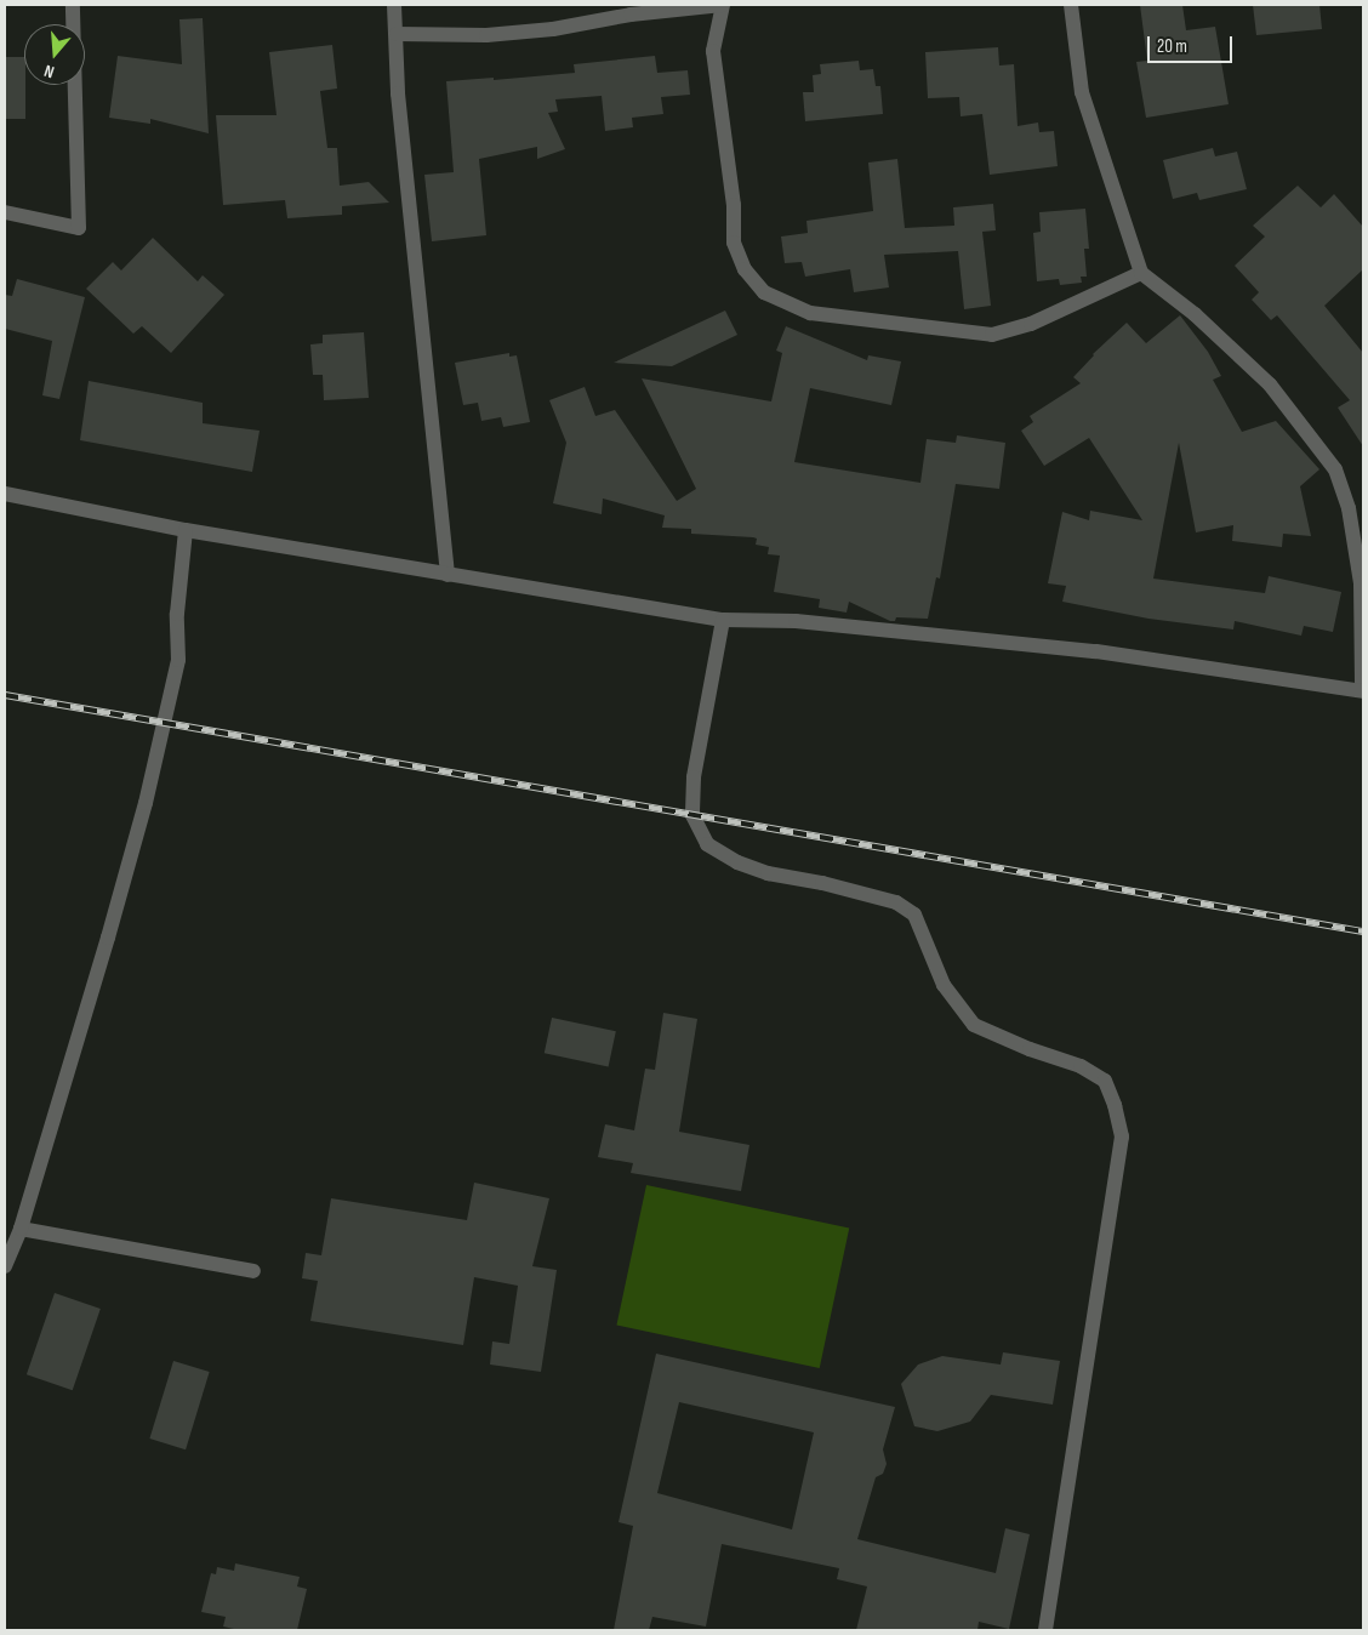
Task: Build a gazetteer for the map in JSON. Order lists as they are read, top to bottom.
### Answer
{
  "scale_bar": "20 m",
  "north": "bottom"
}
